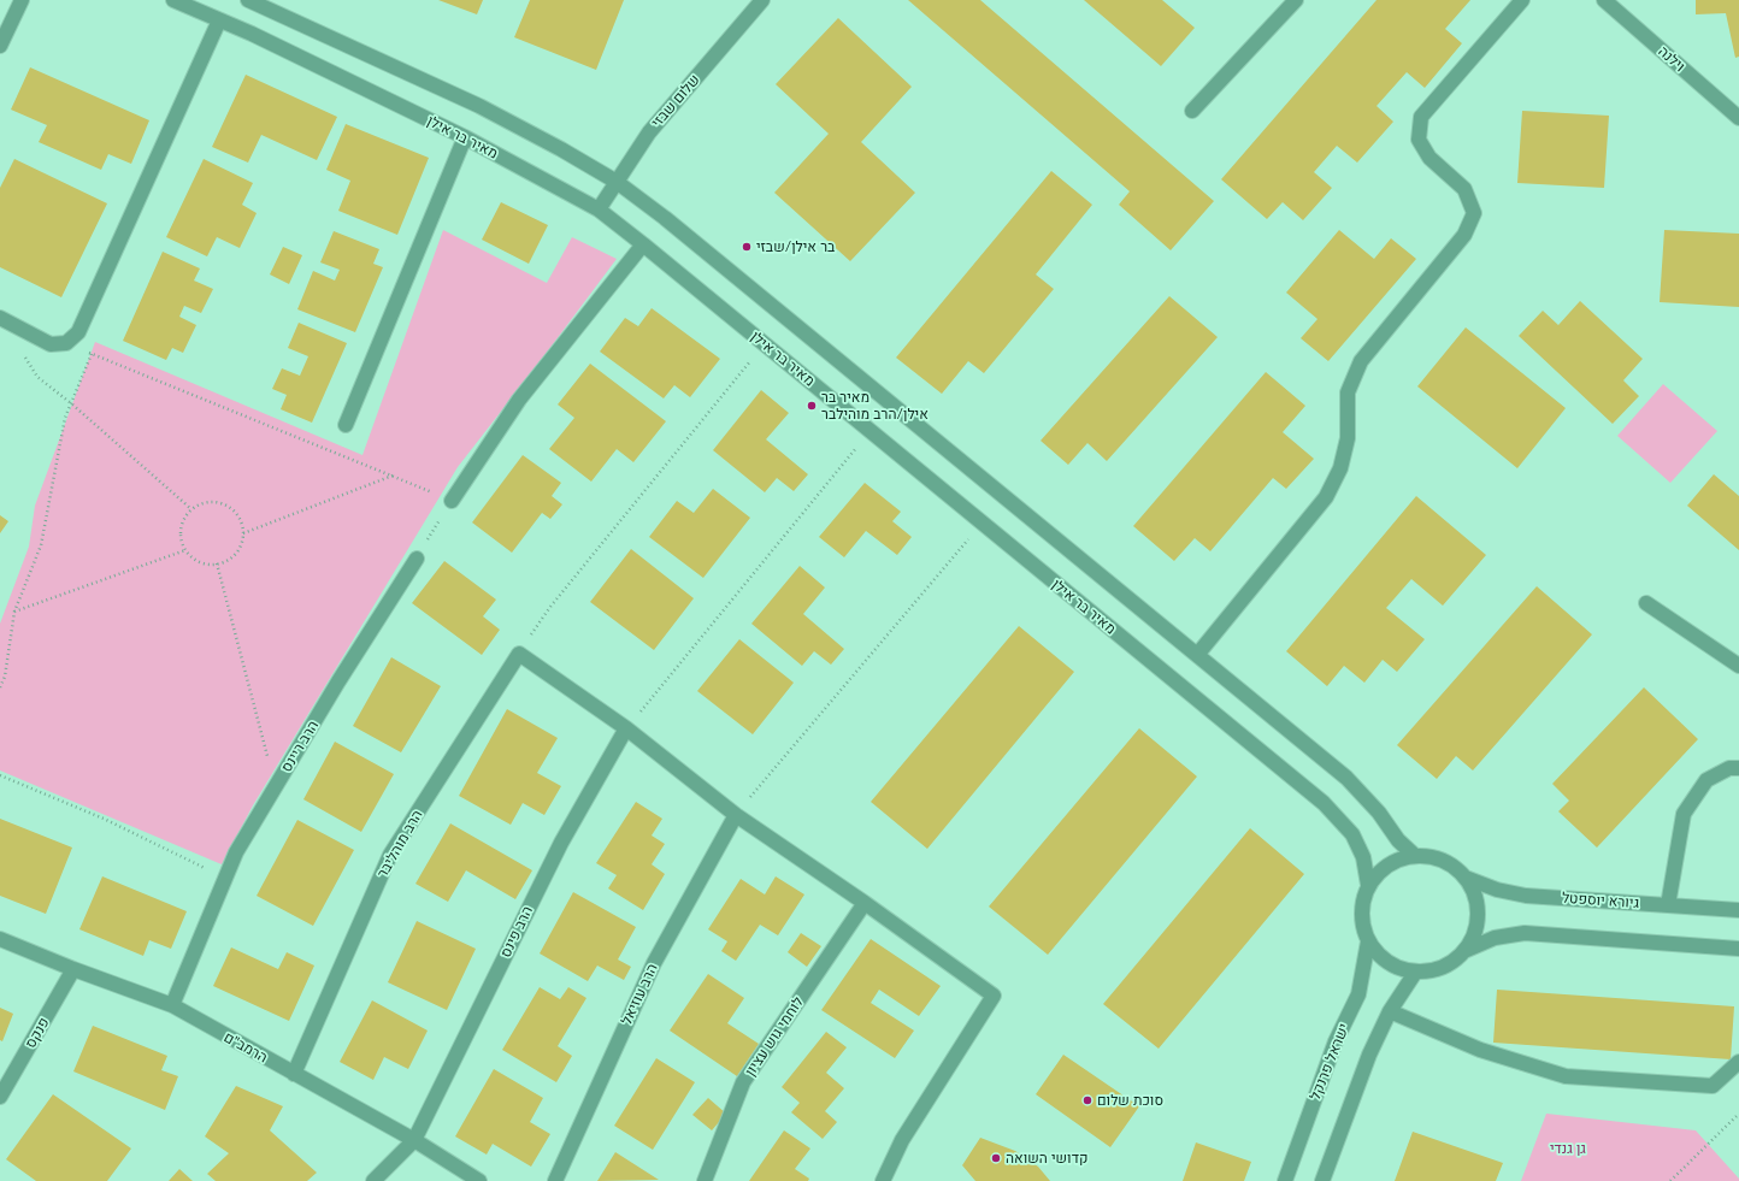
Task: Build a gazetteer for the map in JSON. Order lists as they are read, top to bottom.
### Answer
{
  "streets": {
    "street": [
      "וילנה",
      "שלום שבזי",
      "מאיר בר אילן",
      "הרב ריינס",
      "הרב מוהליבר",
      "גיורא יוספטל",
      "הרב פינס",
      "הרב עוזיאל",
      "פנקס",
      "לוחמי גוש עציון",
      "הרמב\"ם",
      "ישראל פרנקל"
    ]
  },
  "crossings": [
    ["שלום שבזי", "מאיר בר אילן"],
    ["מאיר בר אילן", "גיורא יוספטל"],
    ["מאיר בר אילן", "ישראל פרנקל"],
    ["הרב ריינס", "הרמב\"ם"],
    ["הרב מוהליבר", "הרמב\"ם"],
    ["גיורא יוספטל", "ישראל פרנקל"],
    ["הרב פינס", "הרמב\"ם"],
    ["פנקס", "הרמב\"ם"]
  ],
  "parks": ["גן גנדי"],
  "places": [
    "בר אילן/שבזי",
    "מאיר בר אילן/הרב מוהילבר",
    "סוכת שלום",
    "קדושי השואה"
  ]
}
